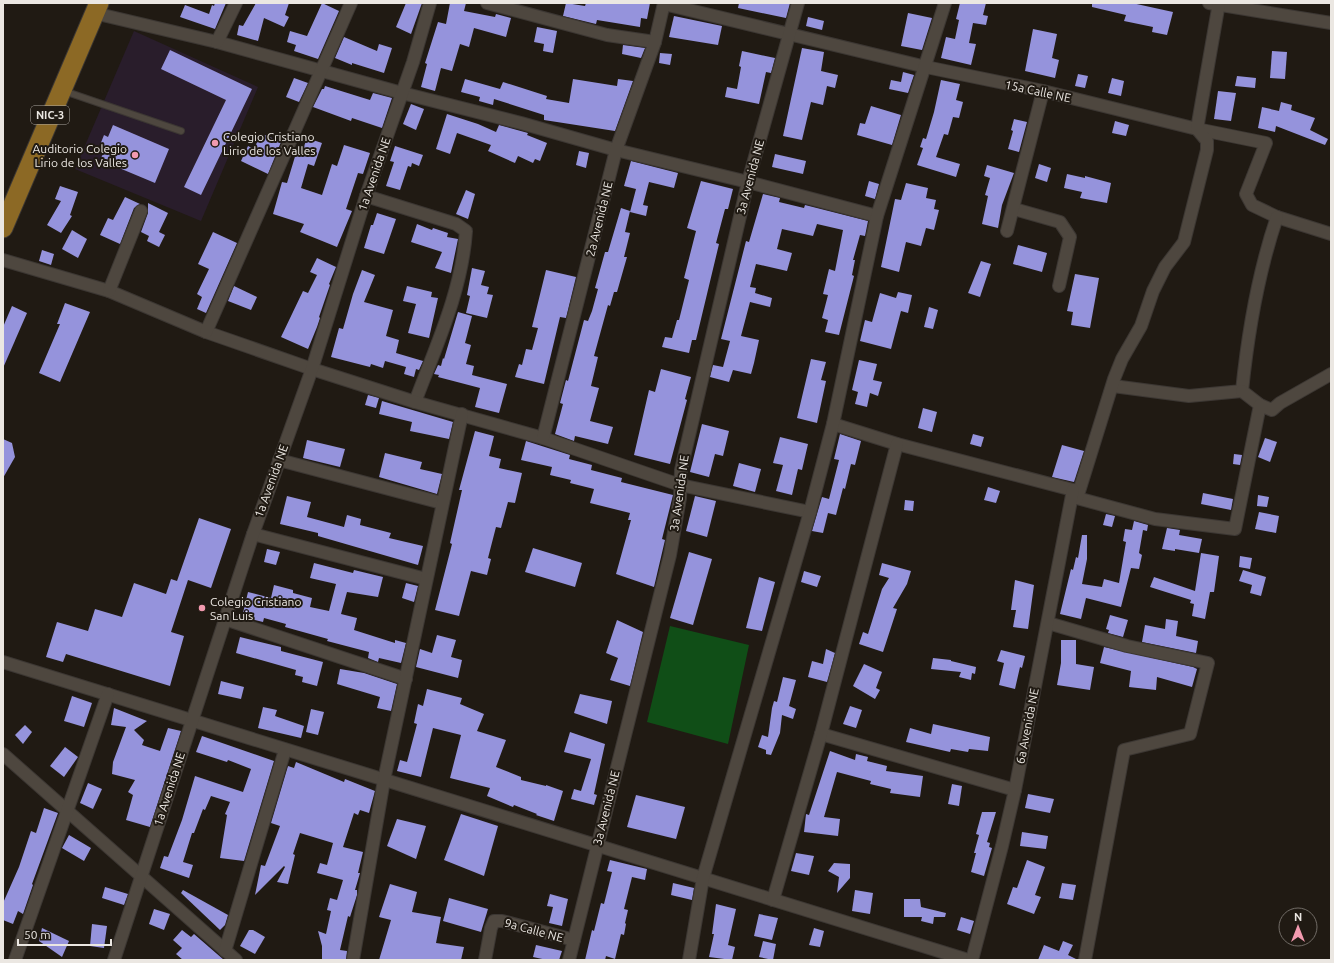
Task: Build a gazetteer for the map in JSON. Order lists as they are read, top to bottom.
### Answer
{
  "streets": {
    "main road": ["NIC-3"],
    "street": [
      "15a Calle NE",
      "1a Avenida NE",
      "3a Avenida NE",
      "2a Avenida NE",
      "6a Avenida NE",
      "9a Calle NE"
    ]
  },
  "crossings": [
    ["15a Calle NE", "3a Avenida NE"],
    ["15a Calle NE", "2a Avenida NE"],
    ["15a Calle NE", "6a Avenida NE"],
    ["3a Avenida NE", "9a Calle NE"]
  ],
  "places": ["Colegio Cristiano Lirio de los Valles", "Auditorio Colegio Lirio de los Valles", "Colegio Cristiano San Luis"],
  "scale_bar": "50 m",
  "north": "top"
}
